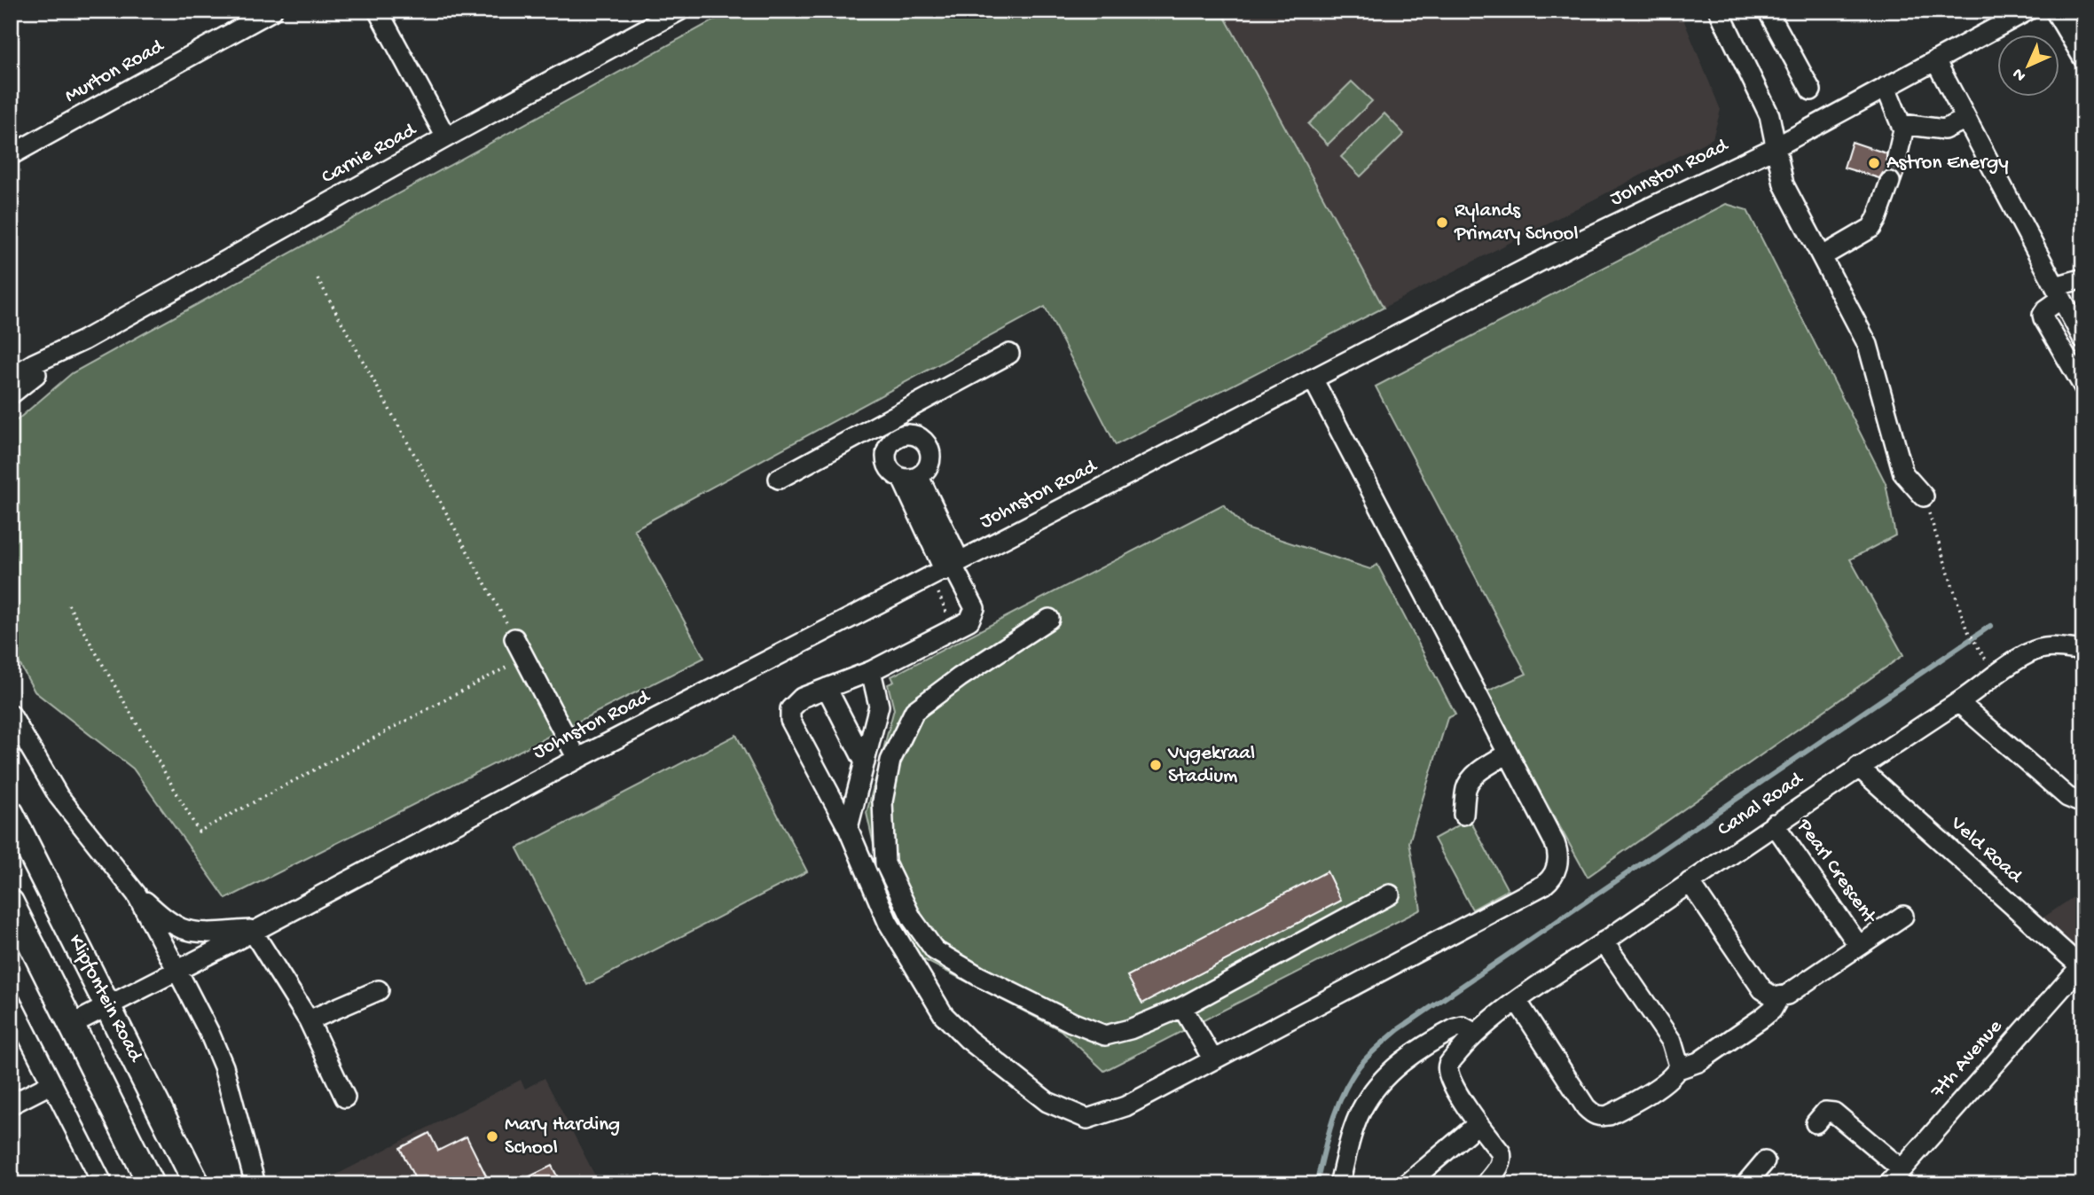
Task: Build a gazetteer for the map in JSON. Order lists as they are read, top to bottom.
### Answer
{
  "streets": {
    "main road": ["Klipfontein Road"],
    "street": [
      "Murton Road",
      "Carnie Road",
      "Johnston Road",
      "Canal Road",
      "Veld Road",
      "Pearl Crescent",
      "7th Avenue"
    ]
  },
  "crossings": [
    ["Johnston Road", "Klipfontein Road"],
    ["Canal Road", "Veld Road"],
    ["Canal Road", "Pearl Crescent"],
    ["Veld Road", "7th Avenue"]
  ],
  "places": [
    "Astron Energy",
    "Rylands Primary School",
    "Vygekraal Stadium",
    "Mary Harding School"
  ],
  "north": "bottom left"
}
